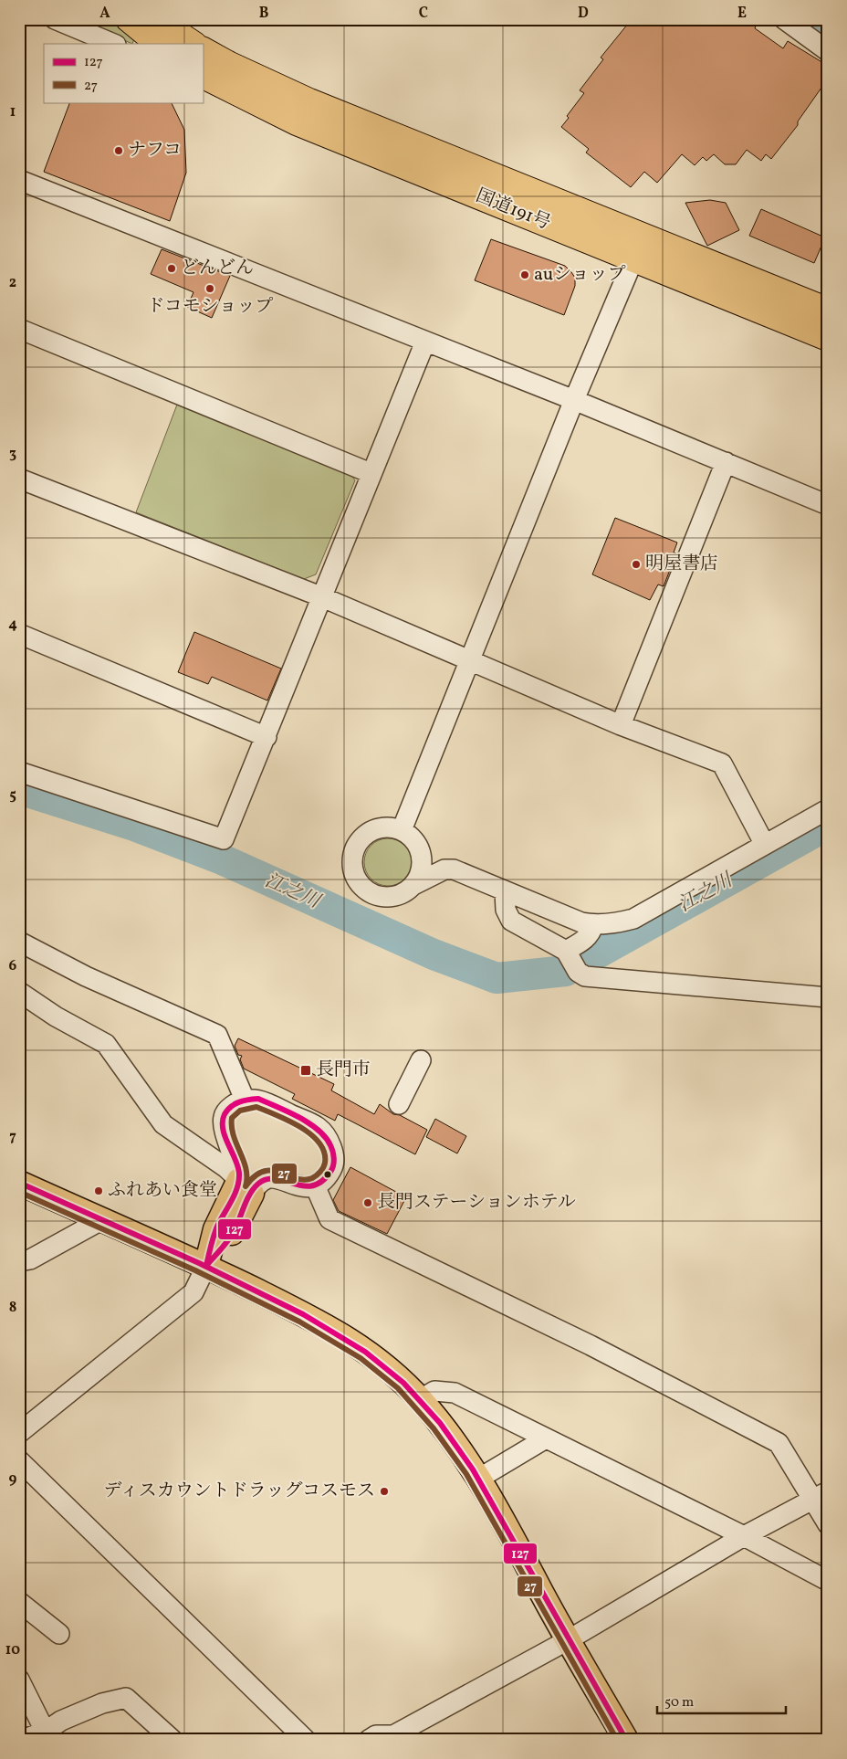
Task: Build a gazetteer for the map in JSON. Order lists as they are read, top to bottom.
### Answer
{
  "streets": {
    "highway": ["国道191号"]
  },
  "water": ["江之川"],
  "places": {
    "other": [
      "ナフコ",
      "どんどん",
      "auショップ",
      "ドコモショップ",
      "明屋書店",
      "ふれあい食堂",
      "長門ステーションホテル",
      "ディスカウントドラッグコスモス"
    ],
    "transit": ["長門市"]
  },
  "lines": ["transit line 127", "transit line 27"],
  "legend": ["127", "27"],
  "scale_bar": "50 m",
  "grid": {
    "columns": [
      "A",
      "B",
      "C",
      "D",
      "E"
    ],
    "rows": [
      "1",
      "2",
      "3",
      "4",
      "5",
      "6",
      "7",
      "8",
      "9",
      "10"
    ]
  }
}
